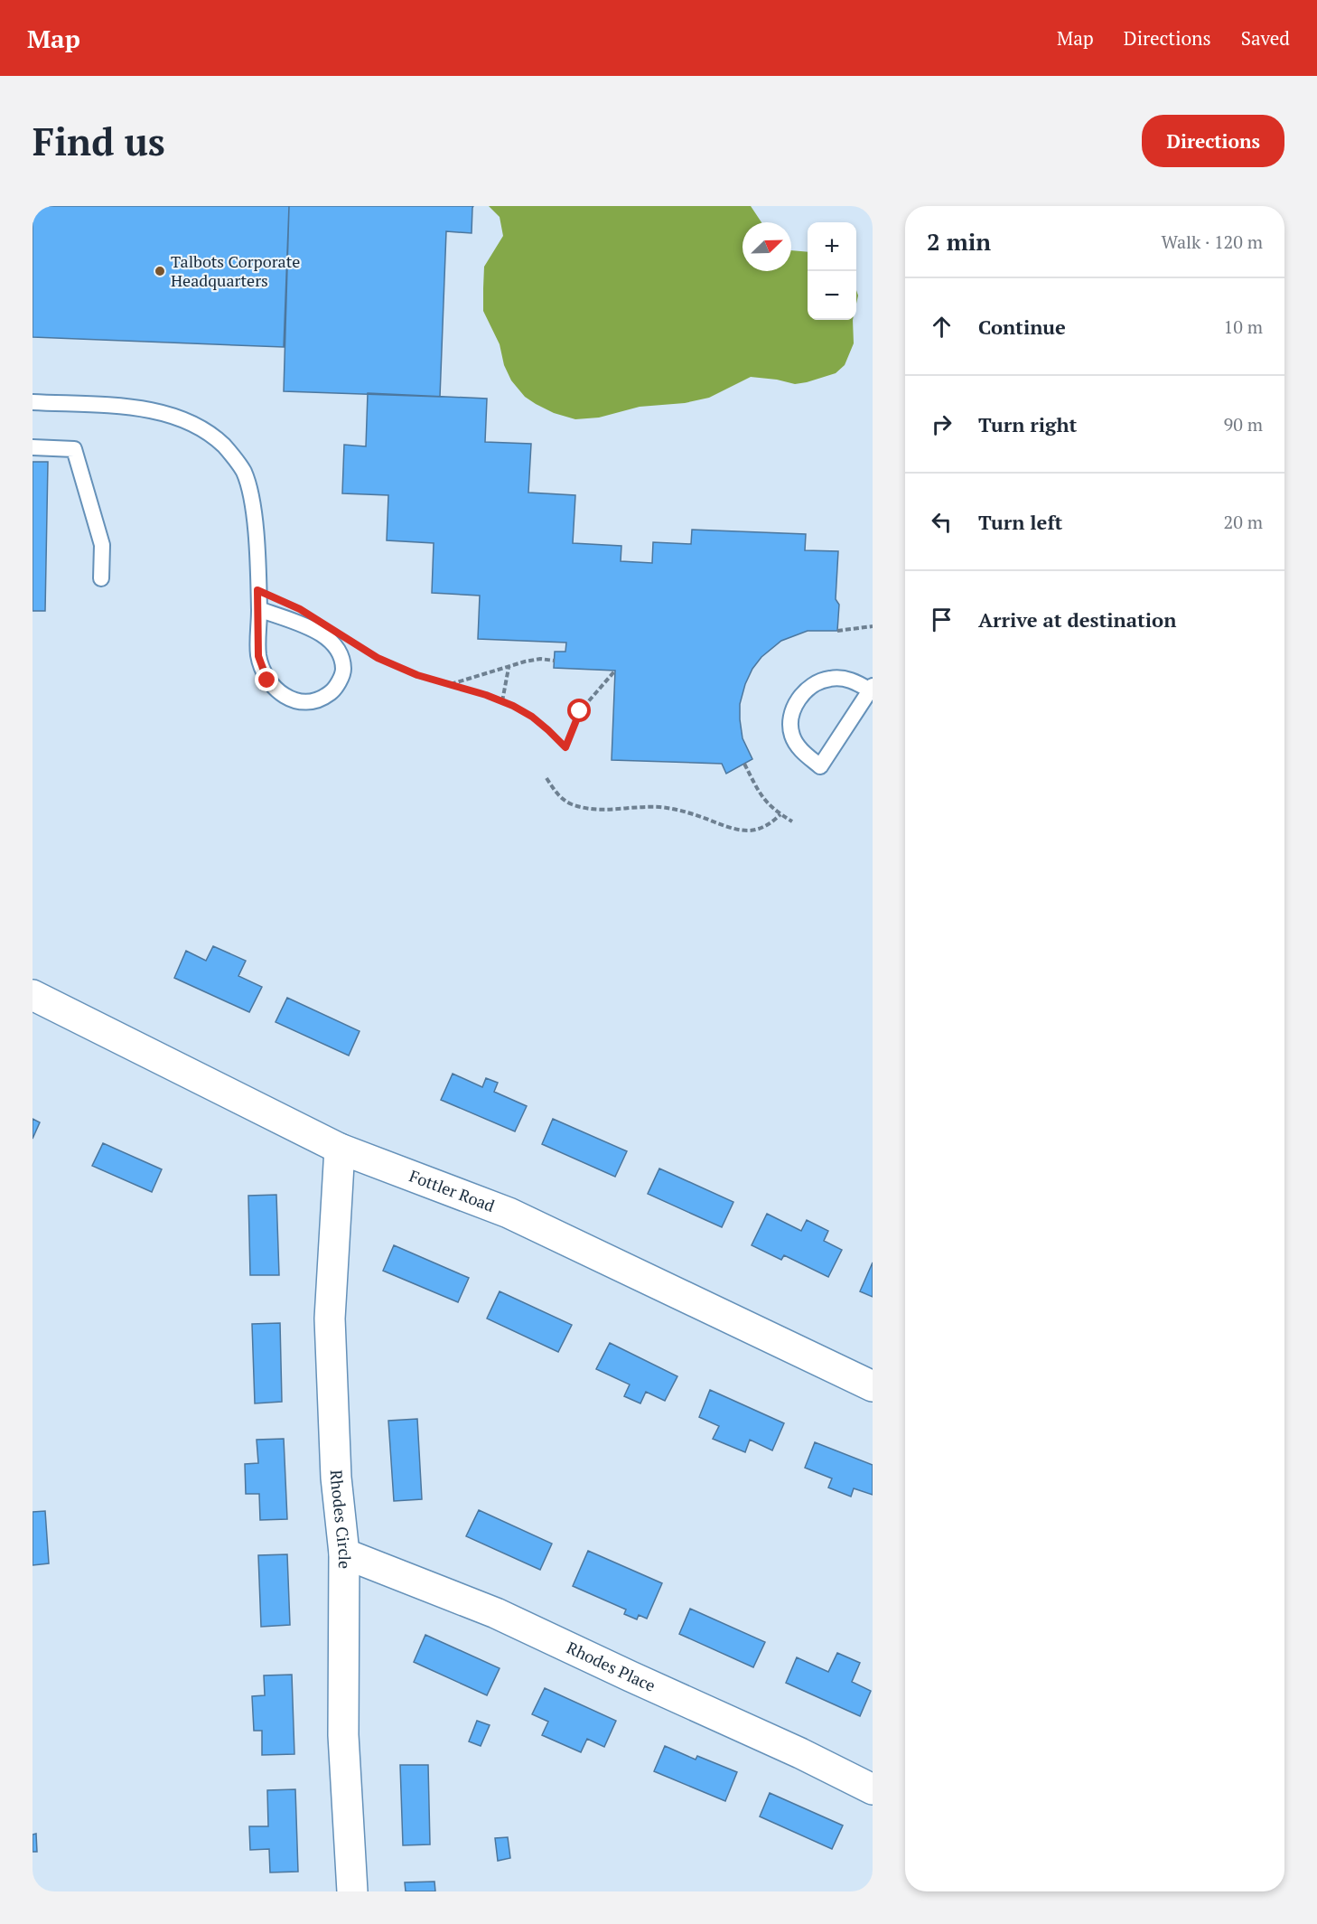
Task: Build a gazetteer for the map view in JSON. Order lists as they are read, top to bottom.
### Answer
{
  "streets": {
    "street": ["Fottler Road", "Rhodes Circle", "Rhodes Place"]
  },
  "crossings": [
    ["Fottler Road", "Rhodes Circle"],
    ["Rhodes Circle", "Rhodes Place"]
  ],
  "places": ["Talbots Corporate Headquarters"],
  "north": "top right",
  "page": {
    "header": "Map",
    "nav": ["Map", "Directions", "Saved"],
    "buttons": "Directions",
    "title": "Find us",
    "heading": ["2 min", "Walk · 120 m"],
    "map_buttons": ["+", "−"],
    "list": [
      ["Continue", "10 m"],
      ["Turn right", "90 m"],
      ["Turn left", "20 m"],
      "Arrive at destination"
    ]
  }
}
